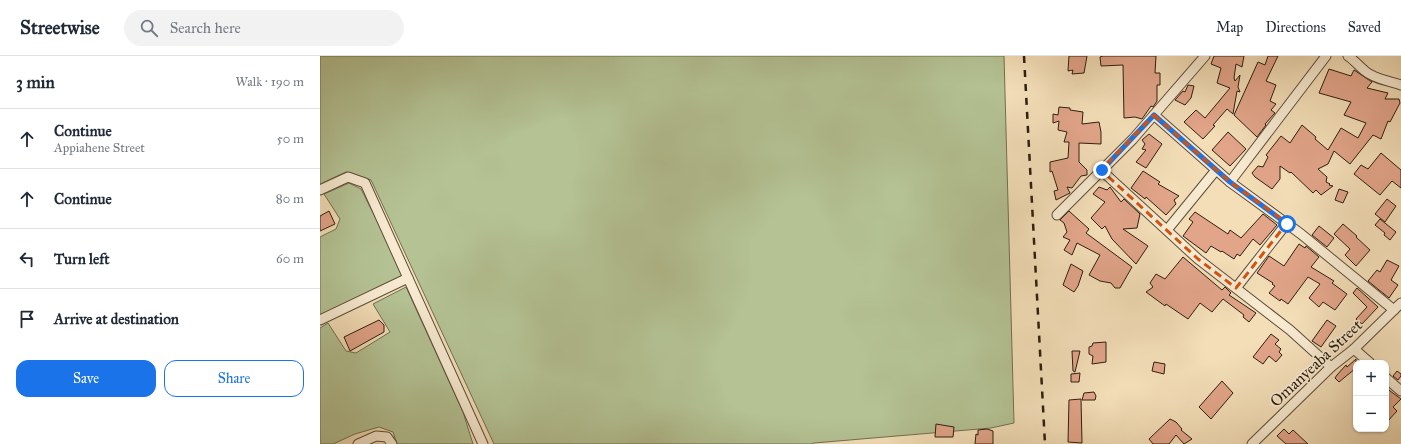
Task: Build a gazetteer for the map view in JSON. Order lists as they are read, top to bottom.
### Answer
{
  "streets": {
    "street": ["Omanyeaba Street"]
  },
  "page": {
    "header": "Streetwise",
    "search": "Search here",
    "nav": ["Map", "Directions", "Saved"],
    "heading": ["3 min", "Walk · 190 m"],
    "list": [
      ["Continue", "Appiahene Street", "50 m"],
      ["Continue", "80 m"],
      ["Turn left", "60 m"],
      "Arrive at destination"
    ],
    "buttons": ["Save", "Share"],
    "map_buttons": ["+", "−"]
  }
}
